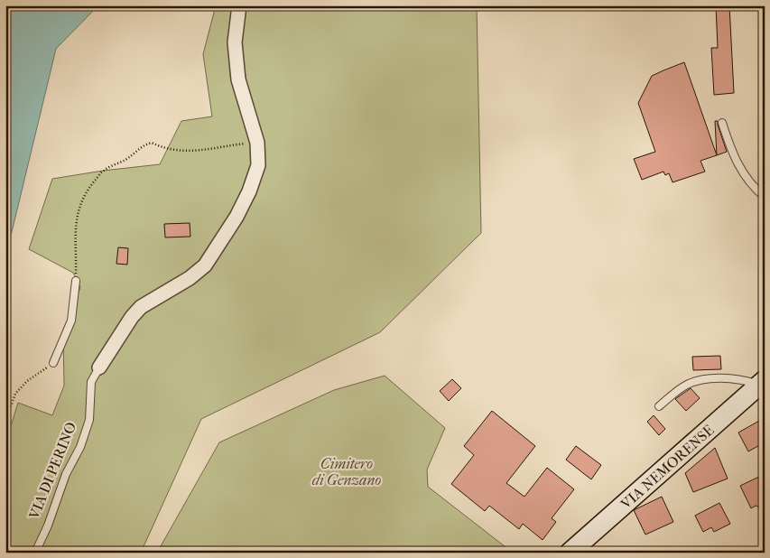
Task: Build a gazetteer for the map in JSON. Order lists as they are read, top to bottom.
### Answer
{
  "streets": {
    "main road": ["VIA NEMORENSE"],
    "street": ["VIA DI PERINO"]
  },
  "parks": ["Cimitero di Genzano"]
}
